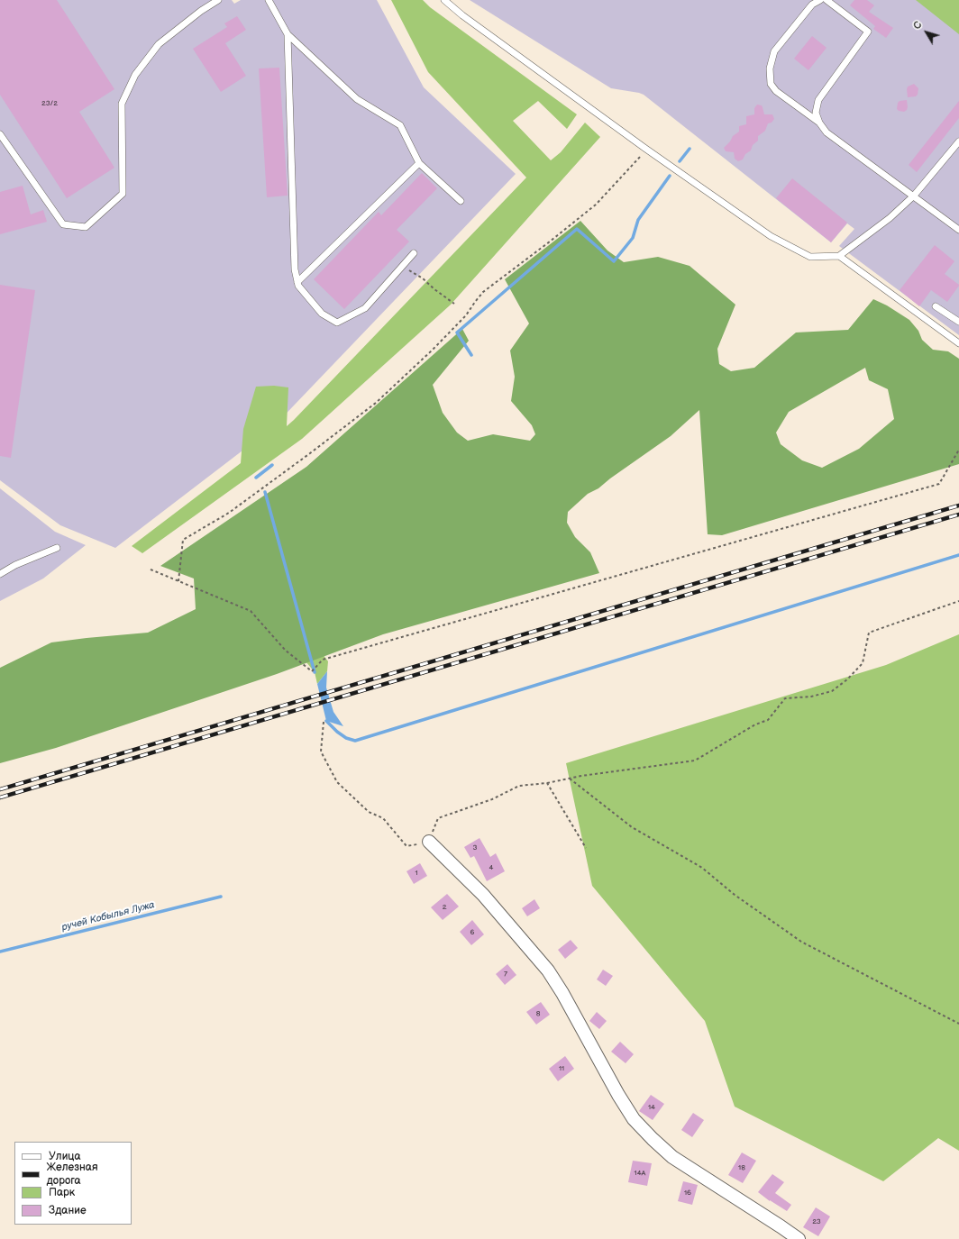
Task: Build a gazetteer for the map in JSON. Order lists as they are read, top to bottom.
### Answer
{
  "water": ["ручей Кобылья Лужа"],
  "house_numbers": [
    "23/2",
    "3",
    "4",
    "1",
    "2",
    "6",
    "7",
    "8",
    "11",
    "14",
    "18",
    "14А",
    "16",
    "23"
  ],
  "legend": [
    "Улица",
    "Железная дорога",
    "Парк",
    "Здание"
  ],
  "north": "top left"
}
